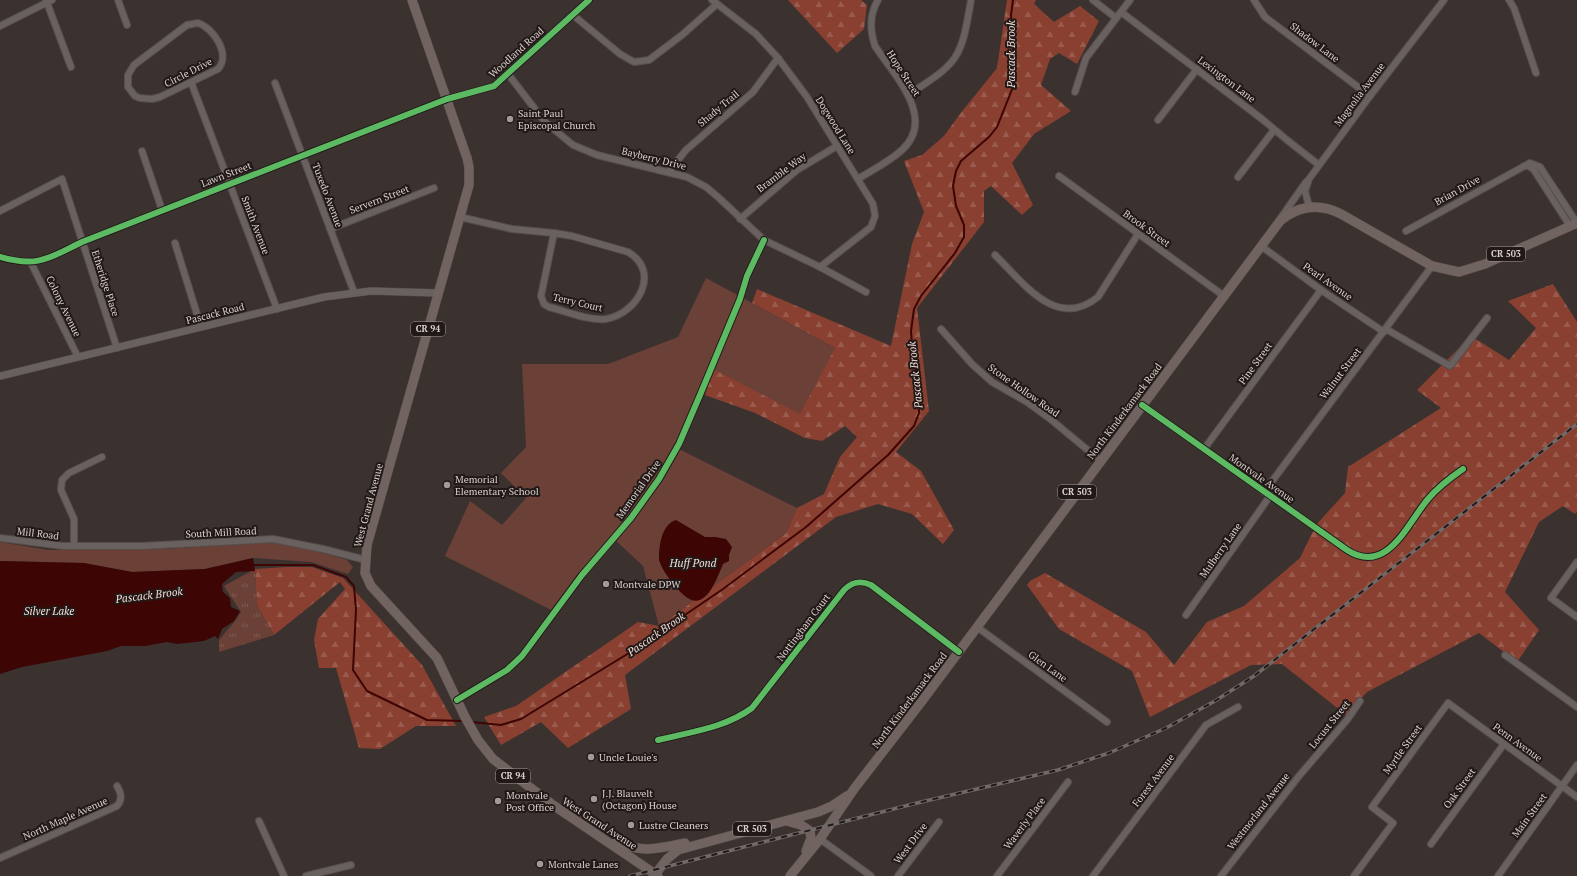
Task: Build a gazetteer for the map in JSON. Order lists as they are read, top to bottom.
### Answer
{
  "streets": {
    "main road": [
      "CR 503",
      "CR 94",
      "North Kinderkamack Road",
      "West Grand Avenue"
    ],
    "street": [
      "Shadow Lane",
      "Woodland Road",
      "Circle Drive",
      "Hope Street",
      "Lexington Lane",
      "Magnolia Avenue",
      "Shady Trail",
      "Dogwood Lane",
      "Bayberry Drive",
      "Bramble Way",
      "Lawn Street",
      "Brian Drive",
      "Tuxedo Avenue",
      "Servern Street",
      "Smith Avenue",
      "Brook Street",
      "Pearl Avenue",
      "Etheridge Place",
      "Terry Court",
      "Colony Avenue",
      "Pascack Road",
      "Pine Street",
      "Walnut Street",
      "Stone Hollow Road",
      "Montvale Avenue",
      "Memorial Drive",
      "South Mill Road",
      "Mill Road",
      "Mulberry Lane",
      "Nottingham Court",
      "Glen Lane",
      "Locust Street",
      "Penn Avenue",
      "Myrtle Street",
      "Forest Avenue",
      "Oak Street",
      "Westmorland Avenue",
      "Main Street",
      "North Maple Avenue",
      "Waverly Place",
      "West Drive"
    ]
  },
  "crossings": [
    ["Shadow Lane", "Magnolia Avenue"],
    ["Woodland Road", "Bayberry Drive"],
    ["Woodland Road", "Lawn Street"],
    ["Woodland Road", "CR 94"],
    ["Woodland Road", "West Grand Avenue"],
    ["Circle Drive", "Smith Avenue"],
    ["Hope Street", "Dogwood Lane"],
    ["Lexington Lane", "Magnolia Avenue"],
    ["Magnolia Avenue", "CR 503"],
    ["Magnolia Avenue", "North Kinderkamack Road"],
    ["Shady Trail", "Dogwood Lane"],
    ["Shady Trail", "Bayberry Drive"],
    ["Dogwood Lane", "Bayberry Drive"],
    ["Dogwood Lane", "Bramble Way"],
    ["Bayberry Drive", "Bramble Way"],
    ["Bayberry Drive", "Memorial Drive"],
    ["Lawn Street", "Tuxedo Avenue"],
    ["Lawn Street", "Smith Avenue"],
    ["Lawn Street", "Etheridge Place"],
    ["Lawn Street", "Colony Avenue"],
    ["Lawn Street", "CR 94"],
    ["Lawn Street", "West Grand Avenue"],
    ["Brian Drive", "CR 503"],
    ["Tuxedo Avenue", "Servern Street"],
    ["Tuxedo Avenue", "Pascack Road"],
    ["Smith Avenue", "Pascack Road"],
    ["Brook Street", "North Kinderkamack Road"],
    ["CR 503", "Walnut Street"],
    ["CR 503", "North Kinderkamack Road"],
    ["CR 503", "West Grand Avenue"],
    ["Pearl Avenue", "Pine Street"],
    ["Pearl Avenue", "Walnut Street"],
    ["Pearl Avenue", "North Kinderkamack Road"],
    ["Etheridge Place", "Pascack Road"],
    ["Terry Court", "West Grand Avenue"],
    ["Colony Avenue", "Pascack Road"],
    ["Pascack Road", "West Grand Avenue"],
    ["CR 94", "West Grand Avenue"],
    ["Pine Street", "Montvale Avenue"],
    ["Walnut Street", "Montvale Avenue"],
    ["Stone Hollow Road", "North Kinderkamack Road"],
    ["North Kinderkamack Road", "Montvale Avenue"],
    ["North Kinderkamack Road", "Nottingham Court"],
    ["North Kinderkamack Road", "Glen Lane"],
    ["Montvale Avenue", "Mulberry Lane"],
    ["Memorial Drive", "West Grand Avenue"],
    ["West Grand Avenue", "South Mill Road"],
    ["South Mill Road", "Mill Road"],
    ["Locust Street", "Westmorland Avenue"],
    ["Penn Avenue", "Myrtle Street"],
    ["Penn Avenue", "Oak Street"],
    ["Penn Avenue", "Main Street"]
  ],
  "water": ["Pascack Brook", "Huff Pond", "Silver Lake"],
  "places": [
    "Saint Paul Episcopal Church",
    "Memorial Elementary School",
    "Montvale DPW",
    "Uncle Louie's",
    "J.J. Blauvelt (Octagon) House",
    "Montvale Post Office",
    "Lustre Cleaners",
    "Montvale Lanes"
  ]
}
